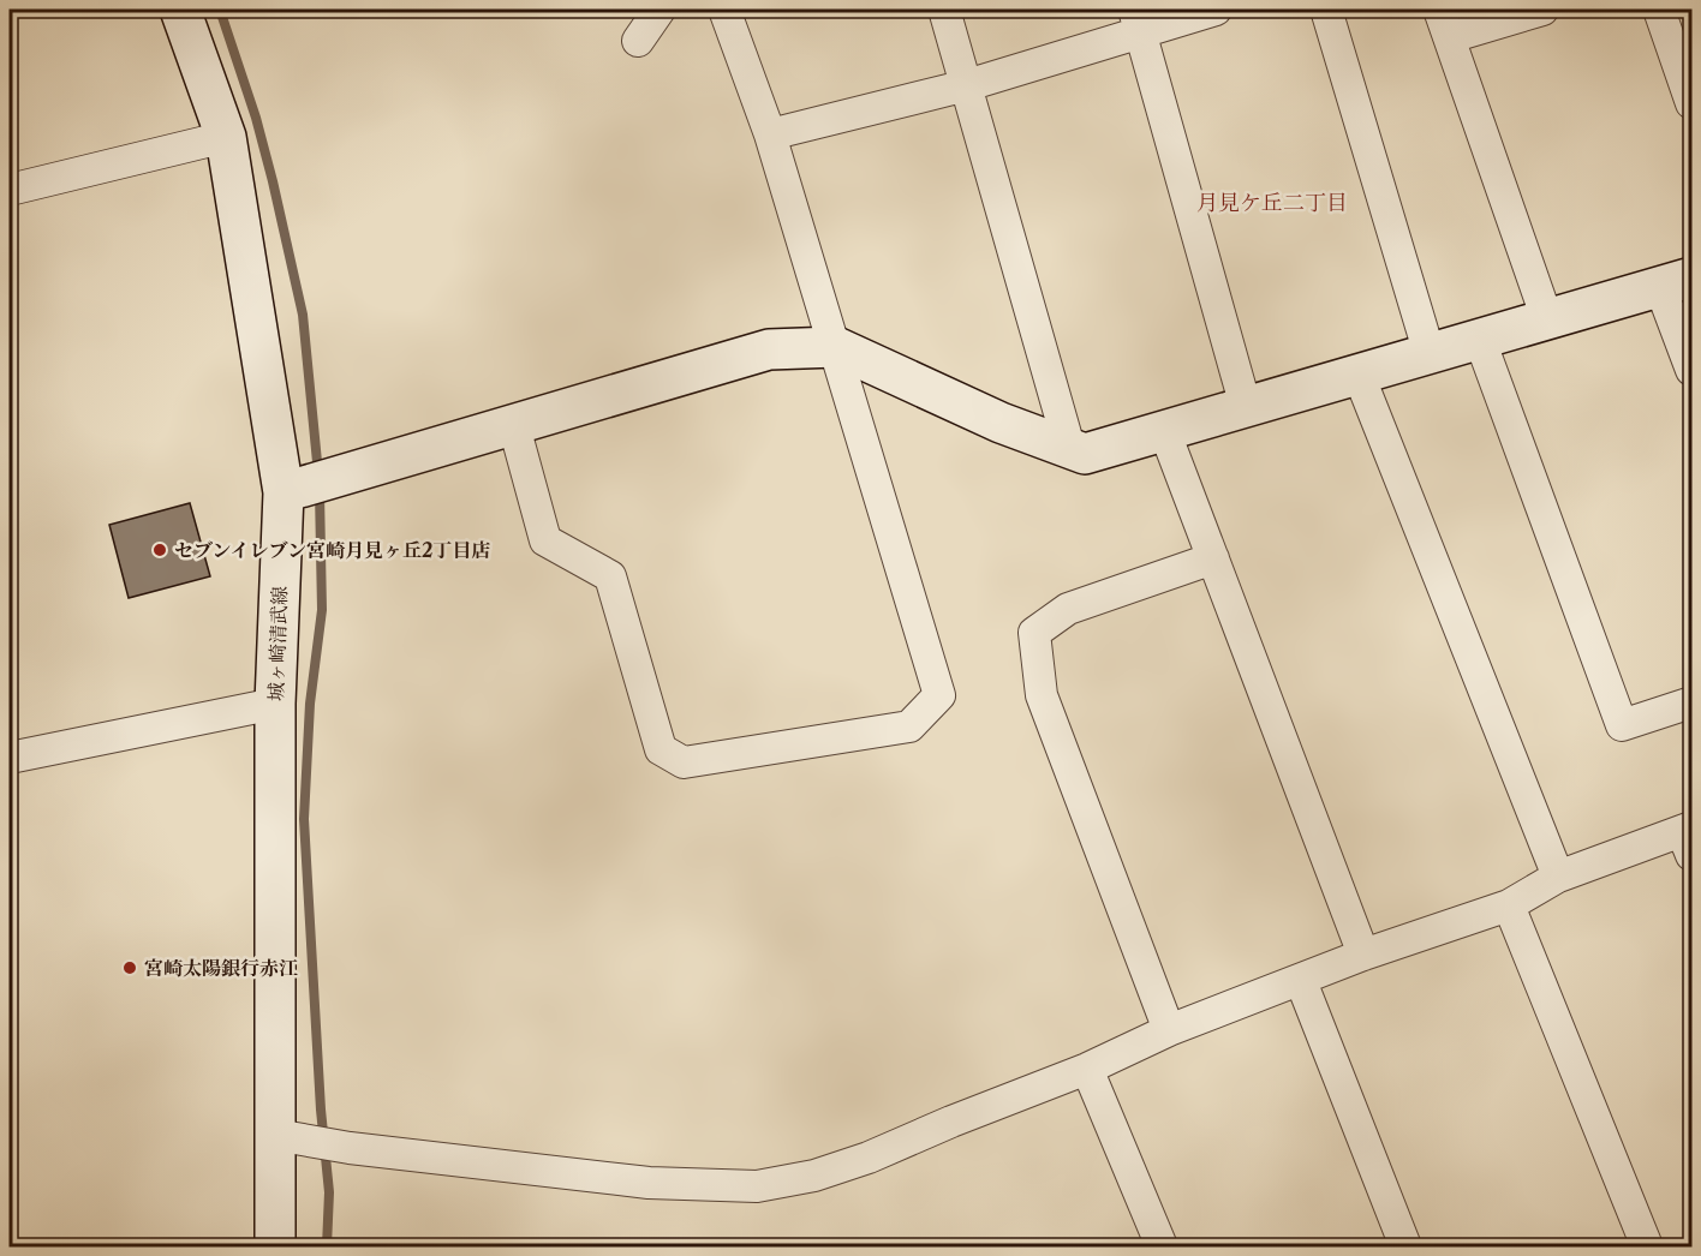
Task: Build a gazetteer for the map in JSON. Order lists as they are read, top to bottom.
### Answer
{
  "streets": {
    "street": ["城ヶ崎清武線"]
  },
  "districts": ["月見ケ丘二丁目"],
  "places": ["セブンイレブン宮崎月見ヶ丘2丁目店", "宮崎太陽銀行赤江"]
}
